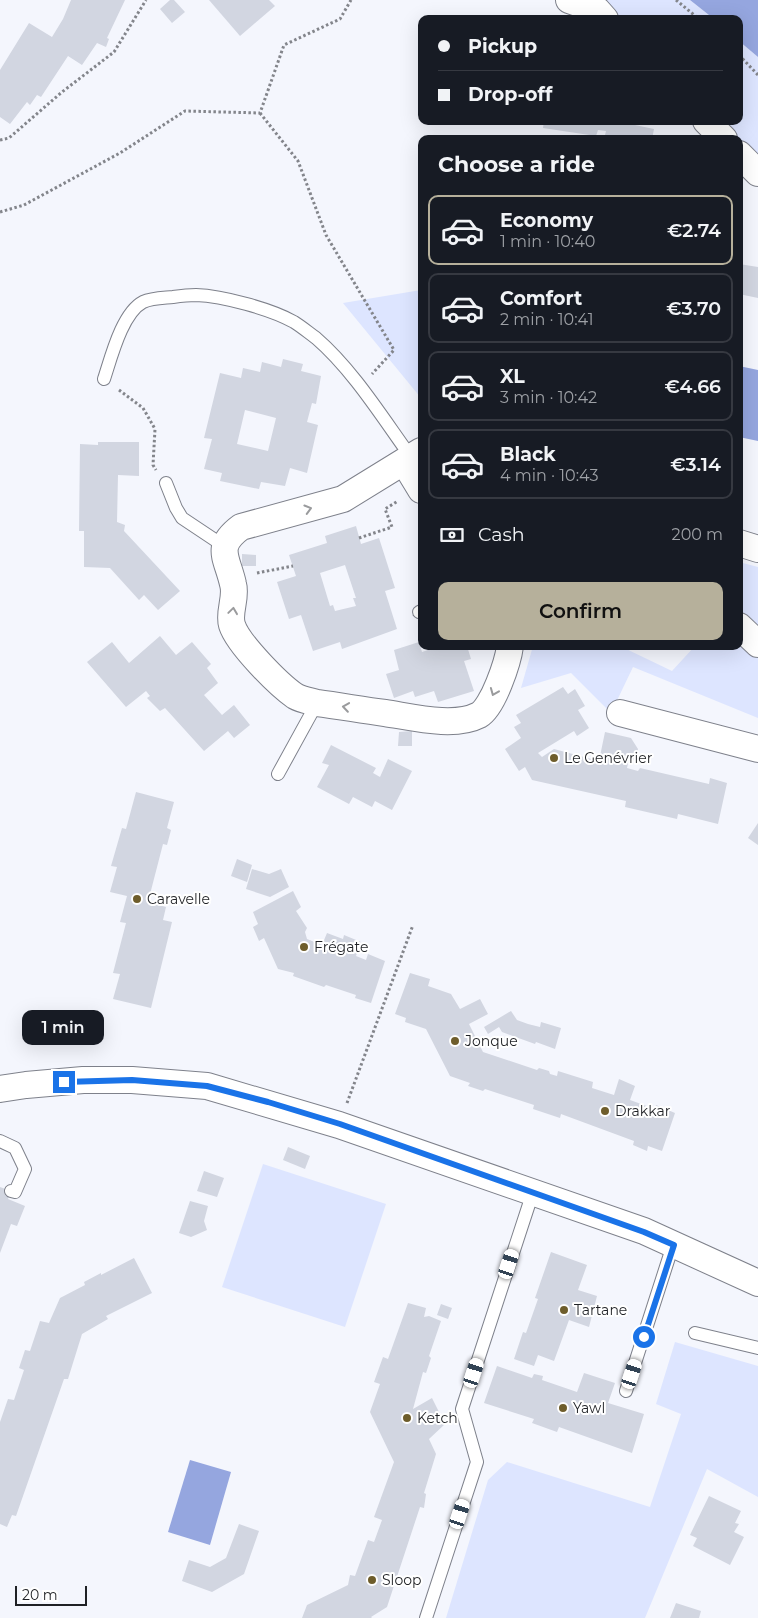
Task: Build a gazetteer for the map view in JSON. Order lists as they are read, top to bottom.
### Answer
{
  "places": [
    "Le Genévrier",
    "Caravelle",
    "Frégate",
    "Jonque",
    "Drakkar",
    "Tartane",
    "Yawl",
    "Ketch",
    "Sloop"
  ],
  "scale_bar": "20 m",
  "page": {
    "banner": ["Pickup", "Drop-off"],
    "heading": "Choose a ride",
    "list": [
      {
        "name": "Economy",
        "note": "1 min · 10:40",
        "value": "€2.74"
      },
      {
        "name": "Comfort",
        "note": "2 min · 10:41",
        "value": "€3.70"
      },
      {
        "name": "XL",
        "note": "3 min · 10:42",
        "value": "€4.66"
      },
      {
        "name": "Black",
        "note": "4 min · 10:43",
        "value": "€3.14"
      }
    ],
    "pay": ["Cash", "200 m"],
    "buttons": "Confirm",
    "bubble": "1 min",
    "scale": "20 m"
  }
}
